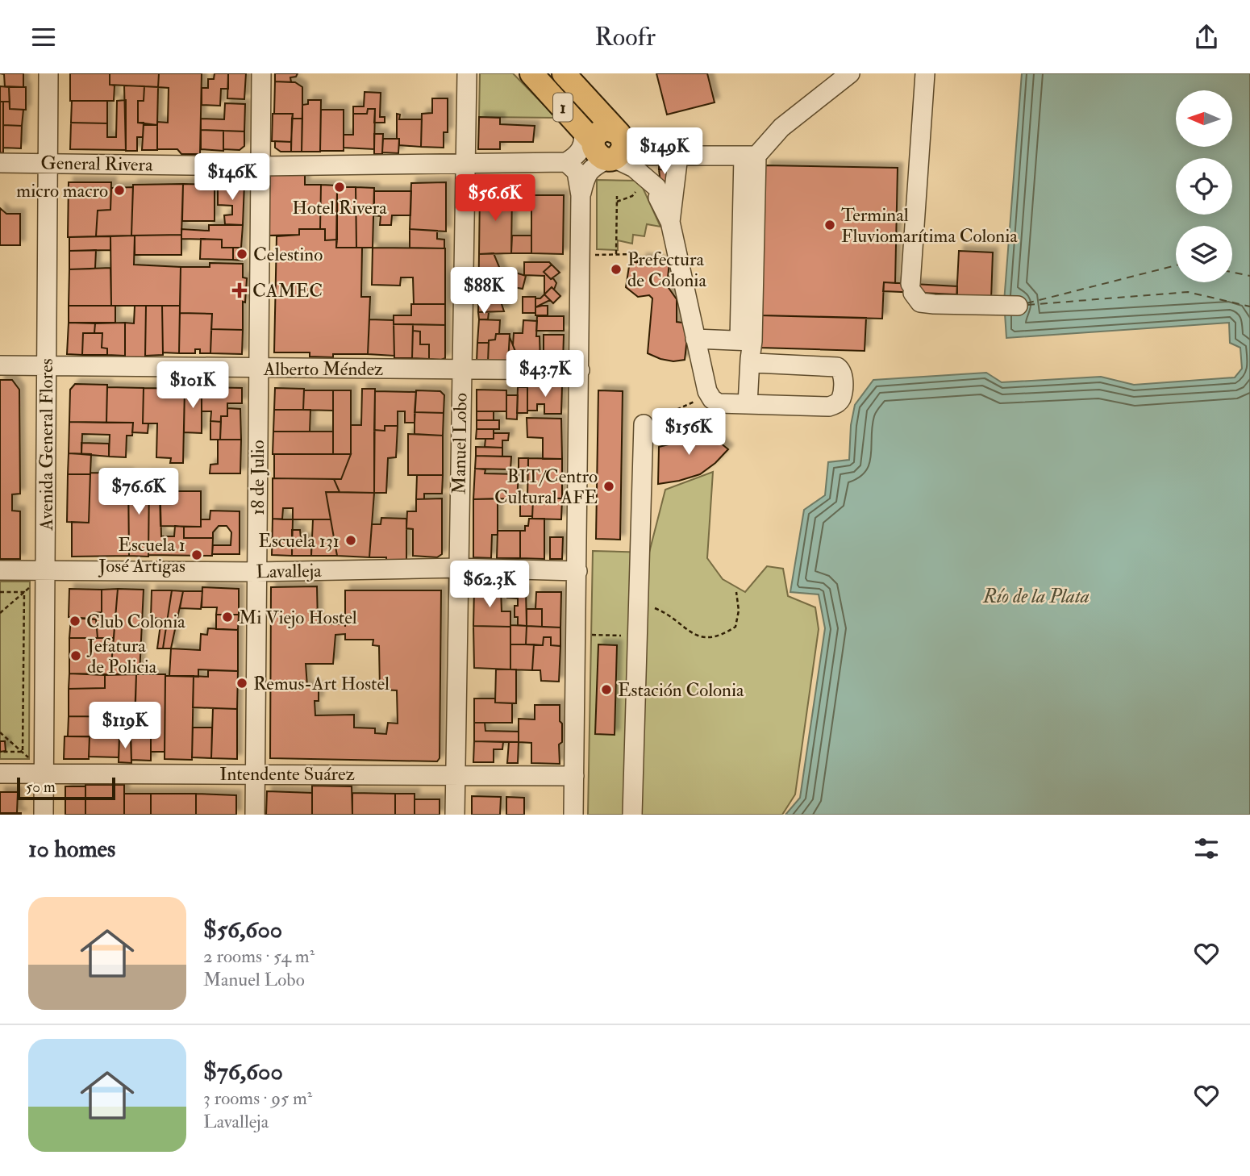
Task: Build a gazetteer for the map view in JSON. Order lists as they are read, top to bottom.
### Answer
{
  "streets": {
    "main road": ["1"],
    "street": [
      "General Rivera",
      "Alberto Méndez",
      "Manuel Lobo",
      "Avenida General Flores",
      "18 de Julio",
      "Lavalleja",
      "Intendente Suárez"
    ]
  },
  "crossings": [
    ["General Rivera", "Manuel Lobo"],
    ["General Rivera", "Avenida General Flores"],
    ["General Rivera", "18 de Julio"],
    ["Alberto Méndez", "Manuel Lobo"],
    ["Alberto Méndez", "Avenida General Flores"],
    ["Alberto Méndez", "18 de Julio"],
    ["Manuel Lobo", "Lavalleja"],
    ["Manuel Lobo", "Intendente Suárez"],
    ["Avenida General Flores", "Lavalleja"],
    ["Avenida General Flores", "Intendente Suárez"],
    ["18 de Julio", "Lavalleja"],
    ["18 de Julio", "Intendente Suárez"]
  ],
  "water": ["Río de la Plata"],
  "places": {
    "other": [
      "Hotel Rivera",
      "micro macro",
      "Terminal Fluviomarítima Colonia",
      "Celestino",
      "Prefectura de Colonia",
      "BIT/Centro Cultural AFE",
      "Escuela 131",
      "Escuela 1 José Artigas",
      "Mi Viejo Hostel",
      "Club Colonia",
      "Jefatura de Policia",
      "Remus-Art Hostel",
      "Estación Colonia"
    ],
    "health": ["CAMEC"]
  },
  "scale_bar": "50 m",
  "north": "left",
  "page": {
    "header": "Roofr",
    "price": [
      "$149K",
      "$146K",
      "$56.6K",
      "$88K",
      "$43.7K",
      "$101K",
      "$156K",
      "$76.6K",
      "$62.3K",
      "$119K"
    ],
    "scale": "50 m",
    "heading": "10 homes",
    "list": [
      {
        "name": "$56,600",
        "note": "2 rooms · 54 m² · Manuel Lobo"
      },
      {
        "name": "$76,600",
        "note": "3 rooms · 95 m² · Lavalleja"
      }
    ]
  }
}
